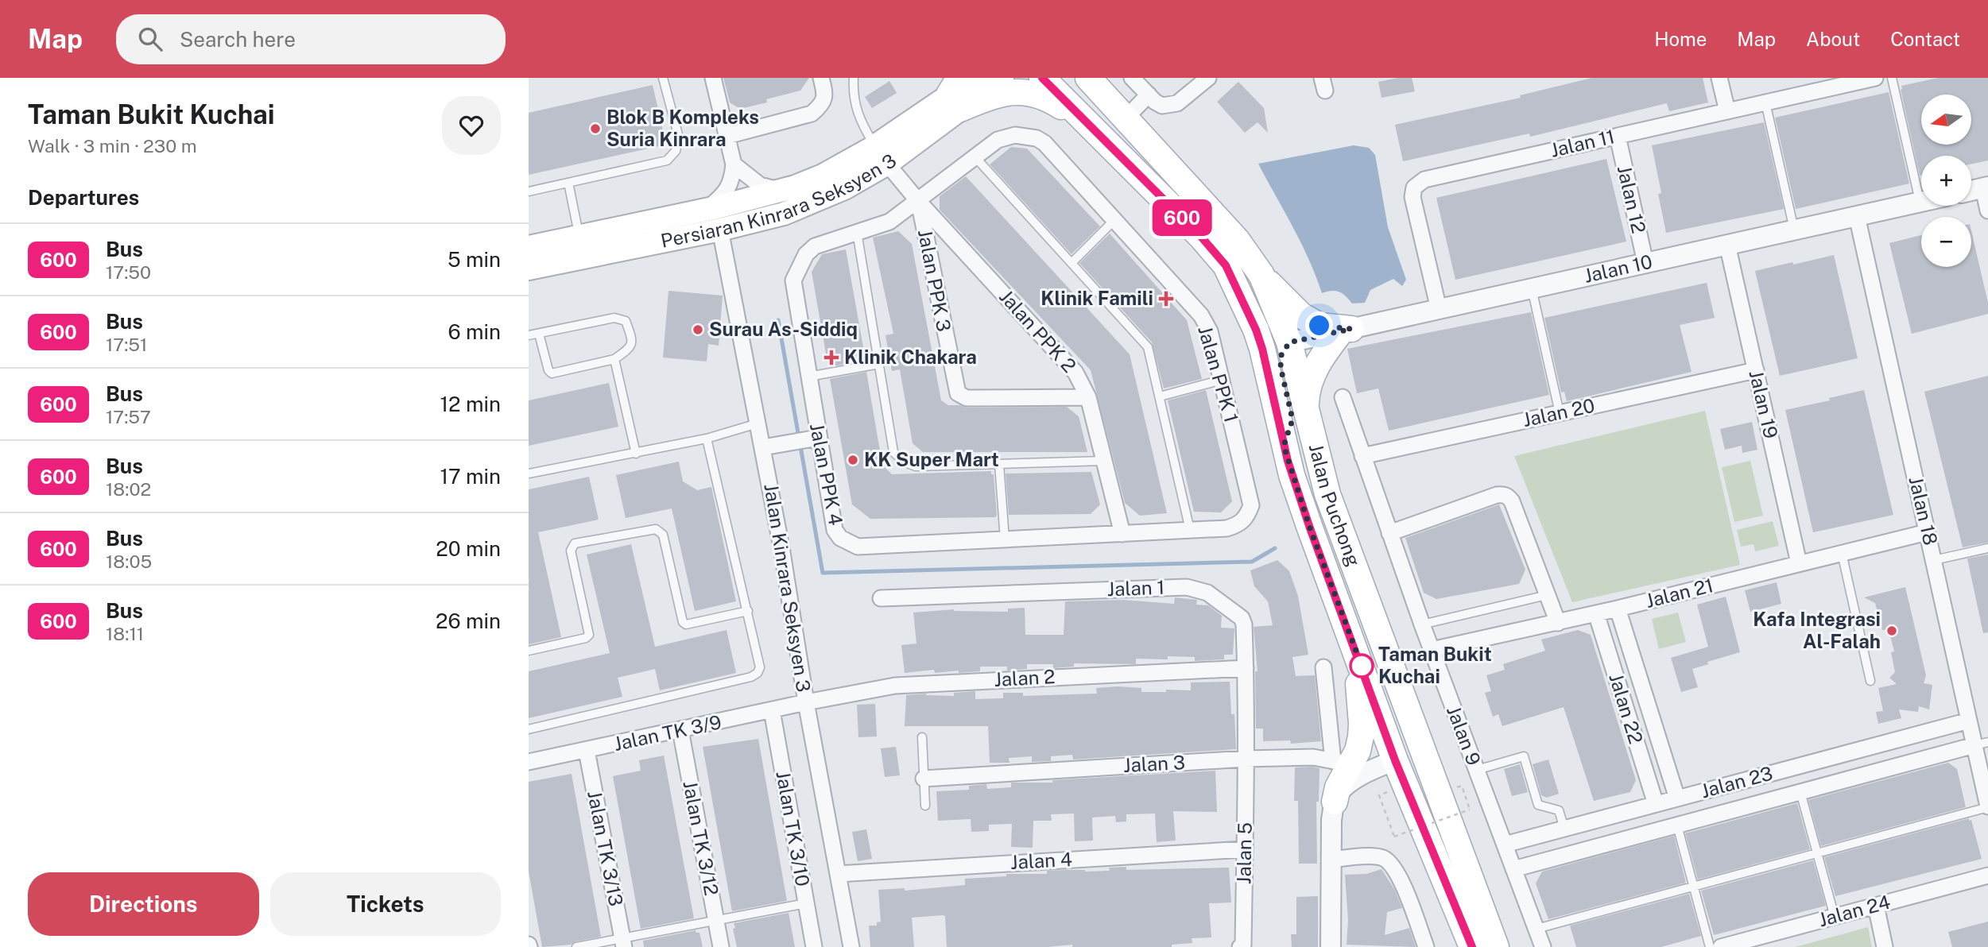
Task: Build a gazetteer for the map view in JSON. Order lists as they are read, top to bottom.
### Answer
{
  "streets": {
    "main road": ["Persiaran Kinrara Seksyen 3", "Jalan Puchong"],
    "street": [
      "Jalan 11",
      "Jalan 12",
      "Jalan 10",
      "Jalan PPK 3",
      "Jalan PPK 2",
      "Jalan PPK 1",
      "Jalan 19",
      "Jalan 20",
      "Jalan PPK 4",
      "Jalan 18",
      "Jalan Kinrara Seksyen 3",
      "Jalan 1",
      "Jalan 21",
      "Jalan 2",
      "Jalan 22",
      "Jalan TK 3/9",
      "Jalan 9",
      "Jalan 3",
      "Jalan 23",
      "Jalan TK 3/10",
      "Jalan TK 3/12",
      "Jalan TK 3/13",
      "Jalan 5",
      "Jalan 4",
      "Jalan 24"
    ]
  },
  "crossings": [
    ["Jalan 11", "Jalan 12"],
    ["Jalan 11", "Jalan 10"],
    ["Persiaran Kinrara Seksyen 3", "Jalan PPK 2"],
    ["Persiaran Kinrara Seksyen 3", "Jalan Kinrara Seksyen 3"],
    ["Jalan 12", "Jalan 10"],
    ["Jalan 10", "Jalan 19"],
    ["Jalan 10", "Jalan Puchong"],
    ["Jalan 10", "Jalan 18"],
    ["Jalan PPK 3", "Jalan PPK 2"],
    ["Jalan PPK 3", "Jalan PPK 1"],
    ["Jalan PPK 3", "Jalan PPK 4"],
    ["Jalan PPK 2", "Jalan PPK 1"],
    ["Jalan PPK 2", "Jalan PPK 4"],
    ["Jalan PPK 1", "Jalan PPK 4"],
    ["Jalan 19", "Jalan 20"],
    ["Jalan 19", "Jalan 21"],
    ["Jalan 20", "Jalan 9"],
    ["Jalan Puchong", "Jalan 3"],
    ["Jalan 18", "Jalan 21"],
    ["Jalan 18", "Jalan 23"],
    ["Jalan Kinrara Seksyen 3", "Jalan 2"],
    ["Jalan Kinrara Seksyen 3", "Jalan TK 3/9"],
    ["Jalan Kinrara Seksyen 3", "Jalan 4"],
    ["Jalan 1", "Jalan 2"],
    ["Jalan 1", "Jalan 3"],
    ["Jalan 1", "Jalan 5"],
    ["Jalan 21", "Jalan 22"],
    ["Jalan 21", "Jalan 9"],
    ["Jalan 2", "Jalan TK 3/9"],
    ["Jalan 22", "Jalan 23"],
    ["Jalan TK 3/9", "Jalan TK 3/10"],
    ["Jalan TK 3/9", "Jalan TK 3/12"],
    ["Jalan TK 3/9", "Jalan TK 3/13"],
    ["Jalan 9", "Jalan 23"],
    ["Jalan 3", "Jalan 5"],
    ["Jalan 5", "Jalan 4"]
  ],
  "places": {
    "other": [
      "Blok B Kompleks Suria Kinrara",
      "Surau As-Siddiq",
      "KK Super Mart",
      "Kafa Integrasi Al-Falah",
      "Taman Bukit Kuchai"
    ],
    "health": ["Klinik Famili", "Klinik Chakara"]
  },
  "lines": ["bus line 600"],
  "north": "left",
  "page": {
    "header": "Map",
    "search": "Search here",
    "nav": [
      "Home",
      "Map",
      "About",
      "Contact"
    ],
    "heading": [
      ["Taman Bukit Kuchai", "Walk · 3 min · 230 m"],
      "Departures"
    ],
    "on_map": "600",
    "map_buttons": ["+", "−"],
    "list": [
      {
        "mark": "600",
        "name": "Bus",
        "note": "17:50",
        "value": "5 min"
      },
      {
        "mark": "600",
        "name": "Bus",
        "note": "17:51",
        "value": "6 min"
      },
      {
        "mark": "600",
        "name": "Bus",
        "note": "17:57",
        "value": "12 min"
      },
      {
        "mark": "600",
        "name": "Bus",
        "note": "18:02",
        "value": "17 min"
      },
      {
        "mark": "600",
        "name": "Bus",
        "note": "18:05",
        "value": "20 min"
      },
      {
        "mark": "600",
        "name": "Bus",
        "note": "18:11",
        "value": "26 min"
      }
    ],
    "buttons": ["Directions", "Tickets"]
  }
}
